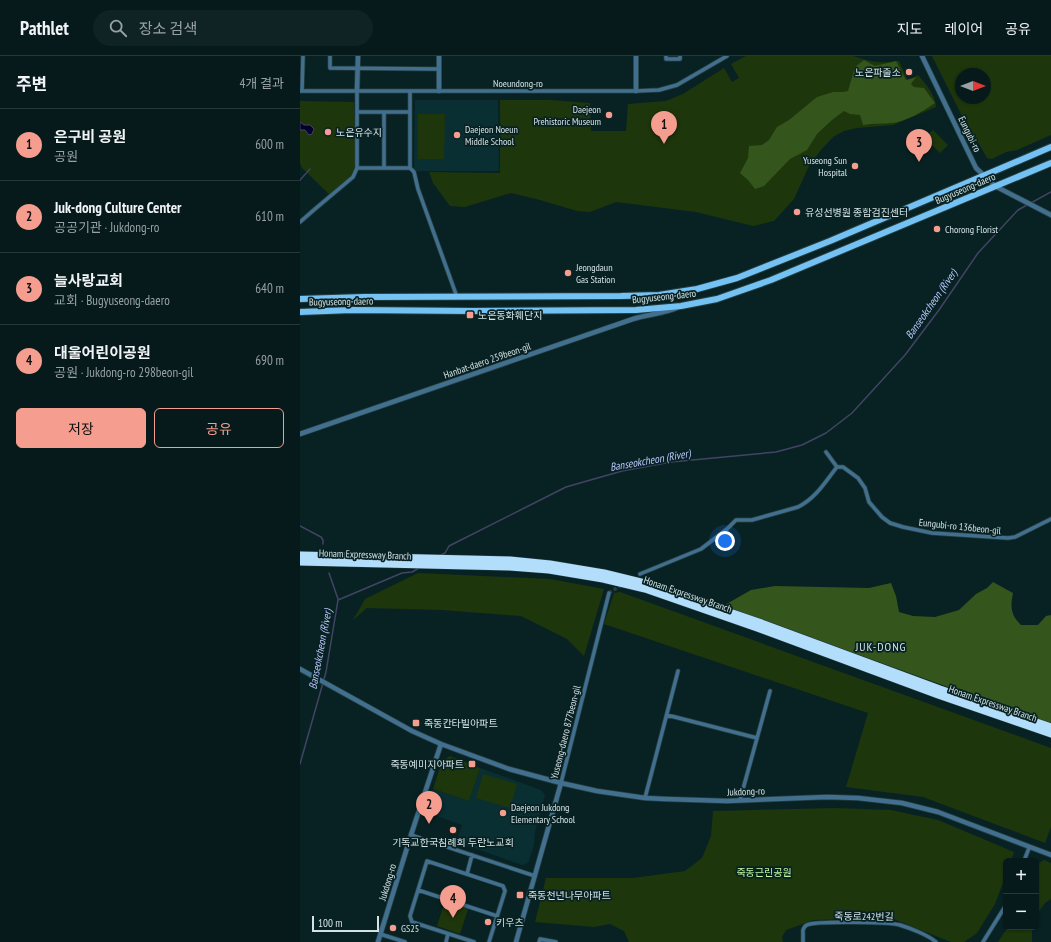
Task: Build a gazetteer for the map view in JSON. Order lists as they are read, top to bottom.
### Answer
{
  "streets": {
    "highway": ["Honam Expressway Branch"],
    "main road": ["Bugyuseong-daero"],
    "street": [
      "Noeundong-ro",
      "Eungubi-ro",
      "Hanbat-daero 259beon-gil",
      "Eungubi-ro 136beon-gil",
      "Yuseong-daero 877beon-gil",
      "Jukdong-ro",
      "죽동로242번길"
    ]
  },
  "crossings": [
    ["Eungubi-ro", "Bugyuseong-daero"],
    ["Bugyuseong-daero", "Hanbat-daero 259beon-gil"],
    ["Yuseong-daero 877beon-gil", "Jukdong-ro"]
  ],
  "districts": ["JUK-DONG"],
  "water": ["Banseokcheon (River)"],
  "parks": ["죽동근린공원"],
  "places": {
    "other": [
      "노은파출소",
      "Daejeon Prehistoric Museum",
      "노은유수지",
      "Daejeon Noeun Middle School",
      "Yuseong Sun Hospital",
      "유성선병원 종합검진센터",
      "Chorong Florist",
      "Jeongdaun Gas Station",
      "Daejeon Jukdong Elementary School",
      "기독교한국침례회 두란노교회",
      "키우츠",
      "GS25"
    ],
    "transit": [
      "노은동화훼단지",
      "죽동칸타빌아파트",
      "죽동예미지아파트",
      "죽동천년나무아파트"
    ]
  },
  "scale_bar": "100 m",
  "north": "right",
  "page": {
    "header": "Pathlet",
    "search": "장소 검색",
    "nav": ["지도", "레이어", "공유"],
    "heading": ["주변", "4개 결과"],
    "list": [
      {
        "mark": "1",
        "name": "은구비 공원",
        "note": "공원",
        "value": "600 m"
      },
      {
        "mark": "2",
        "name": "Juk-dong Culture Center",
        "note": "공공기관 · Jukdong-ro",
        "value": "610 m"
      },
      {
        "mark": "3",
        "name": "늘사랑교회",
        "note": "교회 · Bugyuseong-daero",
        "value": "640 m"
      },
      {
        "mark": "4",
        "name": "대울어린이공원",
        "note": "공원 · Jukdong-ro 298beon-gil",
        "value": "690 m"
      }
    ],
    "pins": [
      "1",
      "3",
      "2",
      "4"
    ],
    "buttons": ["저장", "공유"],
    "map_buttons": ["+", "−"],
    "scale": "100 m"
  }
}
